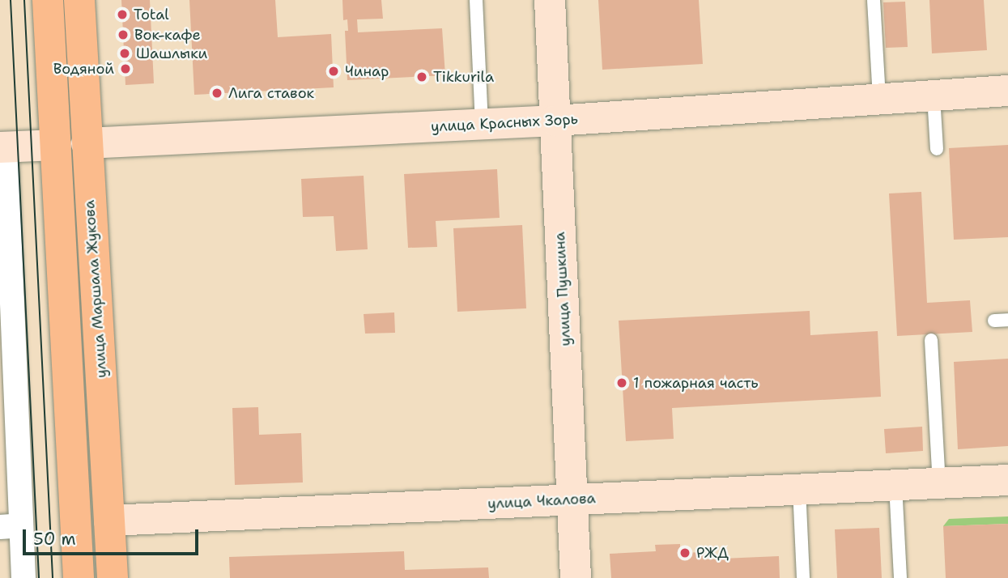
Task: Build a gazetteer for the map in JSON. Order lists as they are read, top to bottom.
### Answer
{
  "streets": {
    "main road": ["улица Красных Зорь", "улица Маршала Жукова", "улица Чкалова"],
    "street": ["улица Пушкина"]
  },
  "crossings": [
    ["улица Красных Зорь", "улица Маршала Жукова"],
    ["улица Красных Зорь", "улица Пушкина"],
    ["улица Маршала Жукова", "улица Чкалова"],
    ["улица Пушкина", "улица Чкалова"]
  ],
  "places": [
    "Total",
    "Вок-кафе",
    "Шашлыки",
    "Водяной",
    "Чинар",
    "Tikkurila",
    "Лига ставок",
    "1 пожарная часть",
    "РЖД"
  ],
  "scale_bar": "50 m"
}
